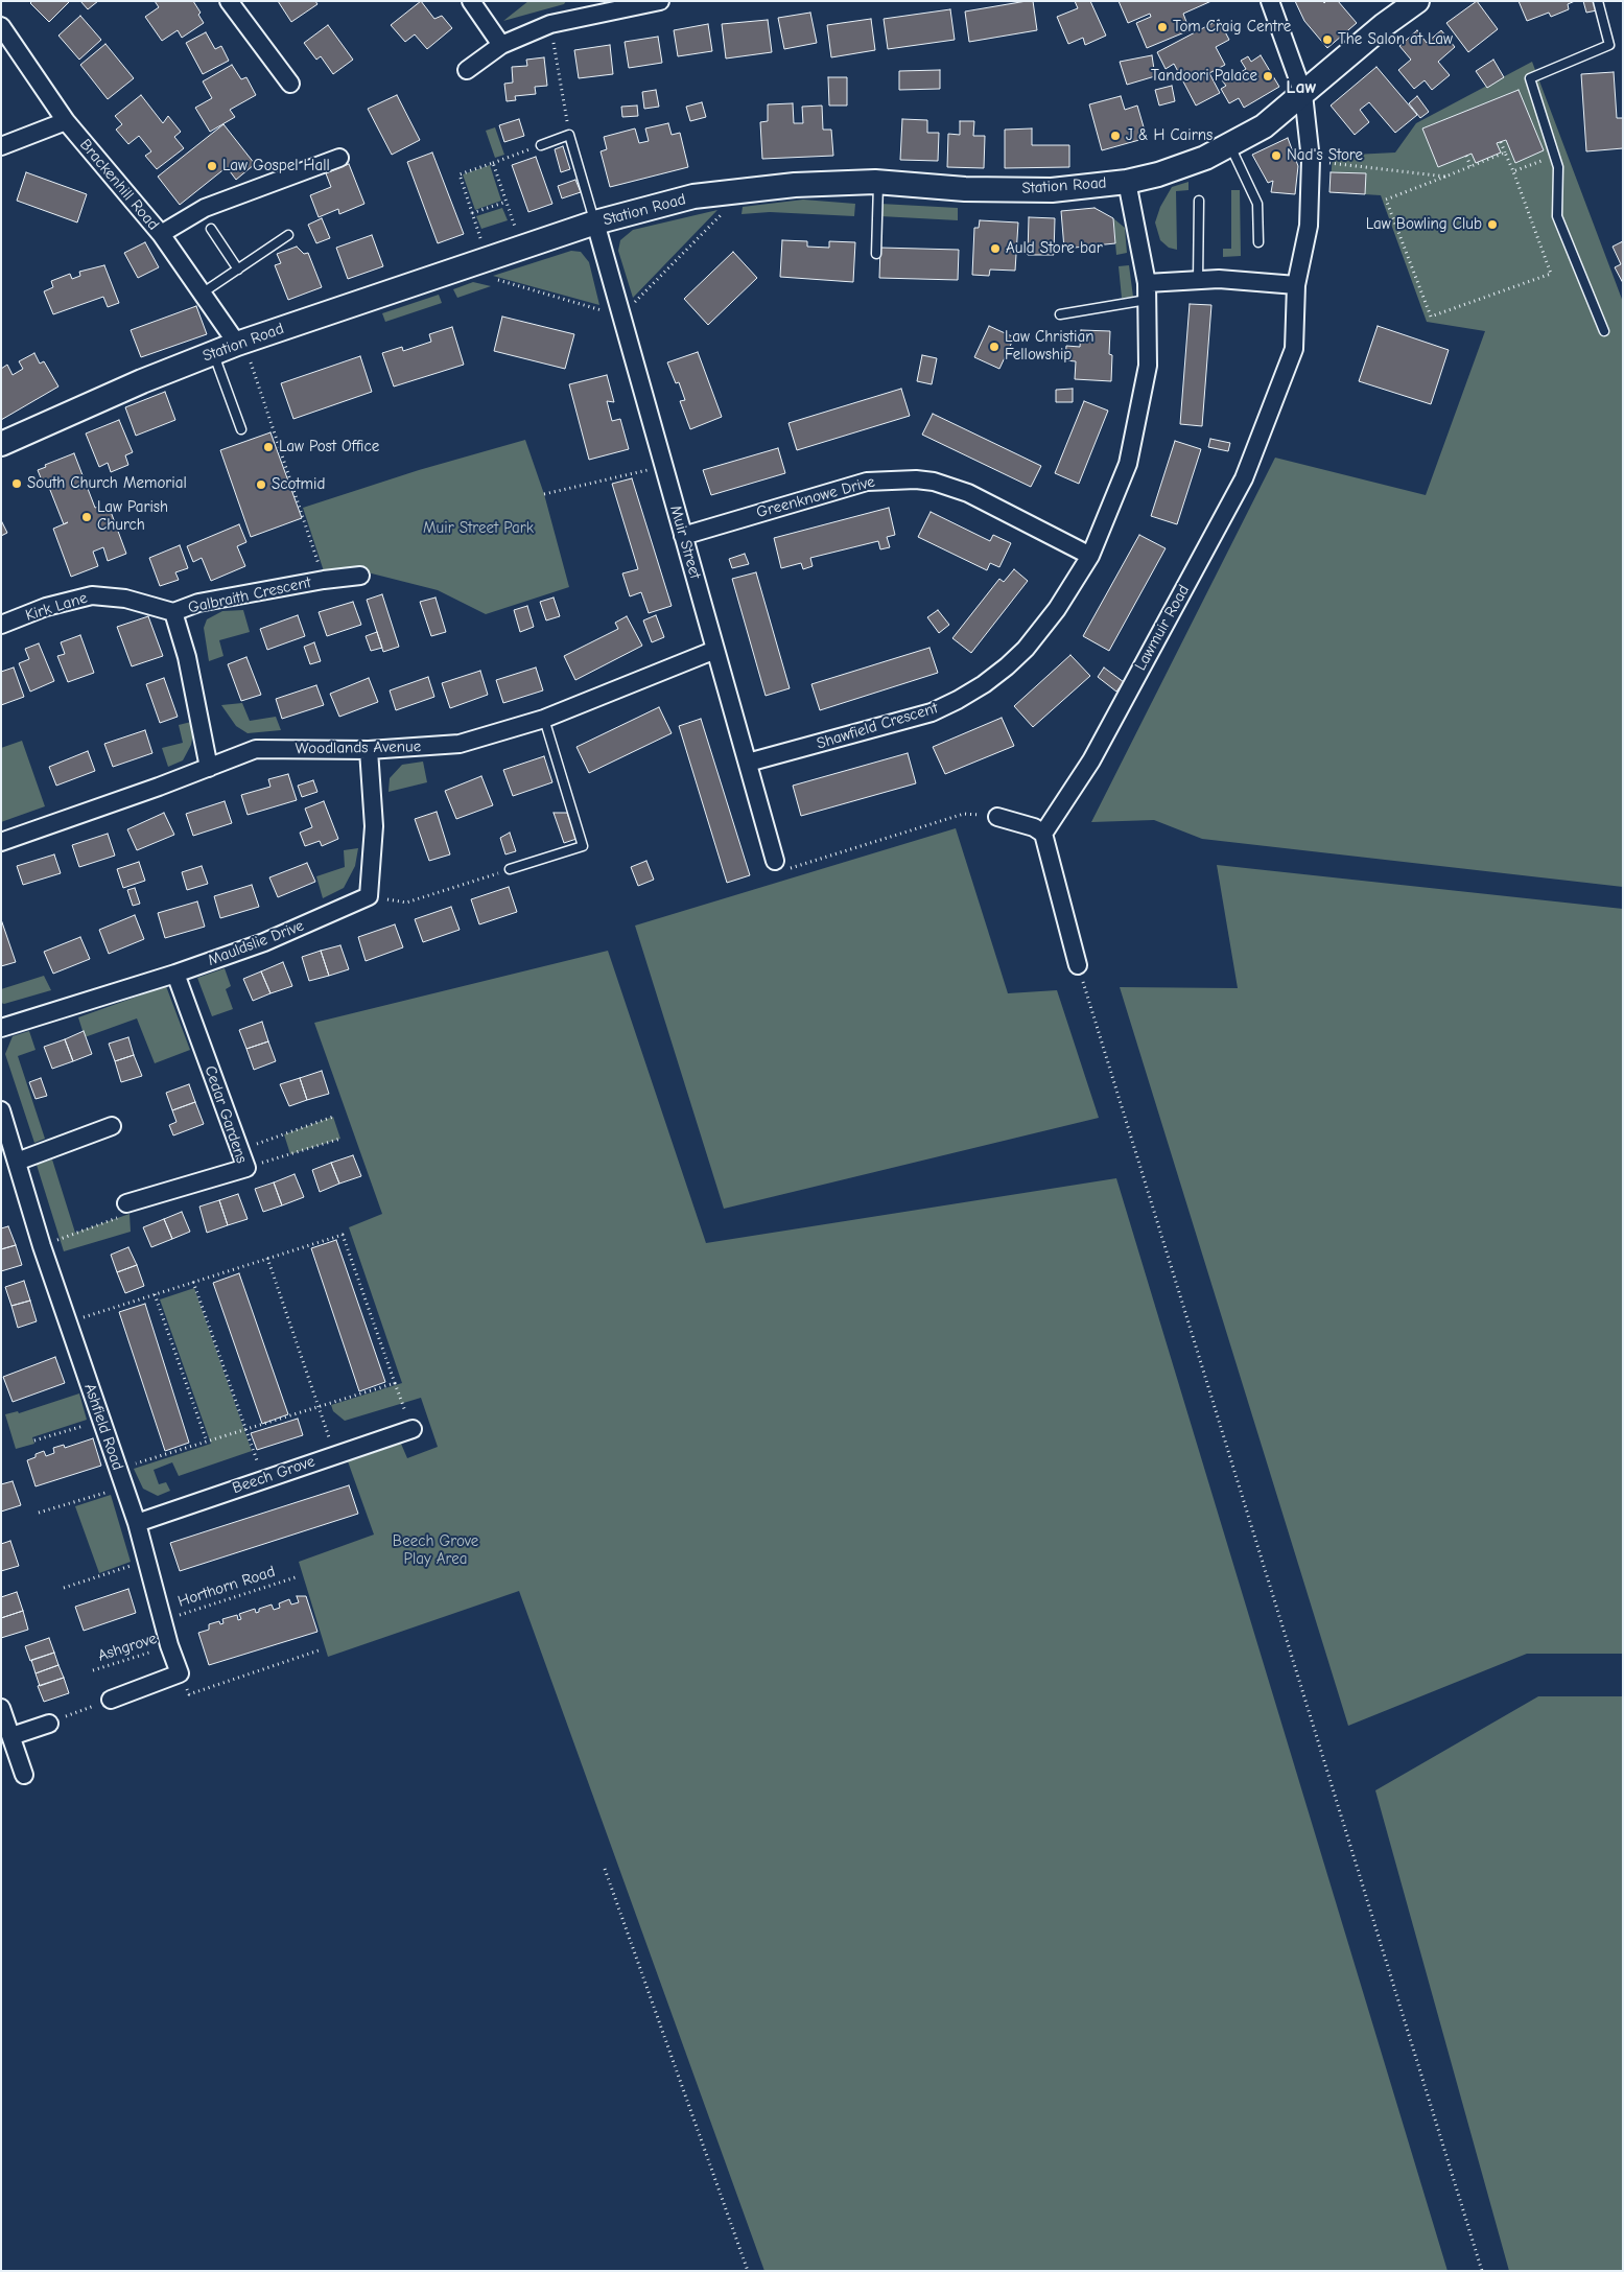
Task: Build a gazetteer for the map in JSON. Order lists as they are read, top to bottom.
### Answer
{
  "streets": {
    "main road": ["Station Road"],
    "street": [
      "Brackenhill Road",
      "Greenknowe Drive",
      "Muir Street",
      "Galbraith Crescent",
      "Kirk Lane",
      "Lawmuir Road",
      "Shawfield Crescent",
      "Woodlands Avenue",
      "Mauldslie Drive",
      "Cedar Gardens",
      "Ashfield Road",
      "Beech Grove"
    ],
    "path": ["Horthorn Road", "Ashgrove"]
  },
  "crossings": [
    ["Brackenhill Road", "Station Road"],
    ["Station Road", "Muir Street"],
    ["Station Road", "Lawmuir Road"],
    ["Station Road", "Shawfield Crescent"],
    ["Greenknowe Drive", "Muir Street"],
    ["Greenknowe Drive", "Shawfield Crescent"],
    ["Muir Street", "Shawfield Crescent"],
    ["Muir Street", "Woodlands Avenue"],
    ["Galbraith Crescent", "Kirk Lane"],
    ["Galbraith Crescent", "Woodlands Avenue"],
    ["Mauldslie Drive", "Cedar Gardens"],
    ["Ashfield Road", "Beech Grove"],
    ["Ashfield Road", "Horthorn Road"],
    ["Ashfield Road", "Ashgrove"]
  ],
  "districts": ["Law"],
  "parks": ["Muir Street Park", "Beech Grove Play Area"],
  "places": [
    "Tom Craig Centre",
    "The Salon at Law",
    "Tandoori Palace",
    "J & H Cairns",
    "Nad's Store",
    "Law Gospel Hall",
    "Law Bowling Club",
    "Auld Store bar",
    "Law Christian Fellowship",
    "Law Post Office",
    "South Church Memorial",
    "Scotmid",
    "Law Parish Church"
  ]
}
